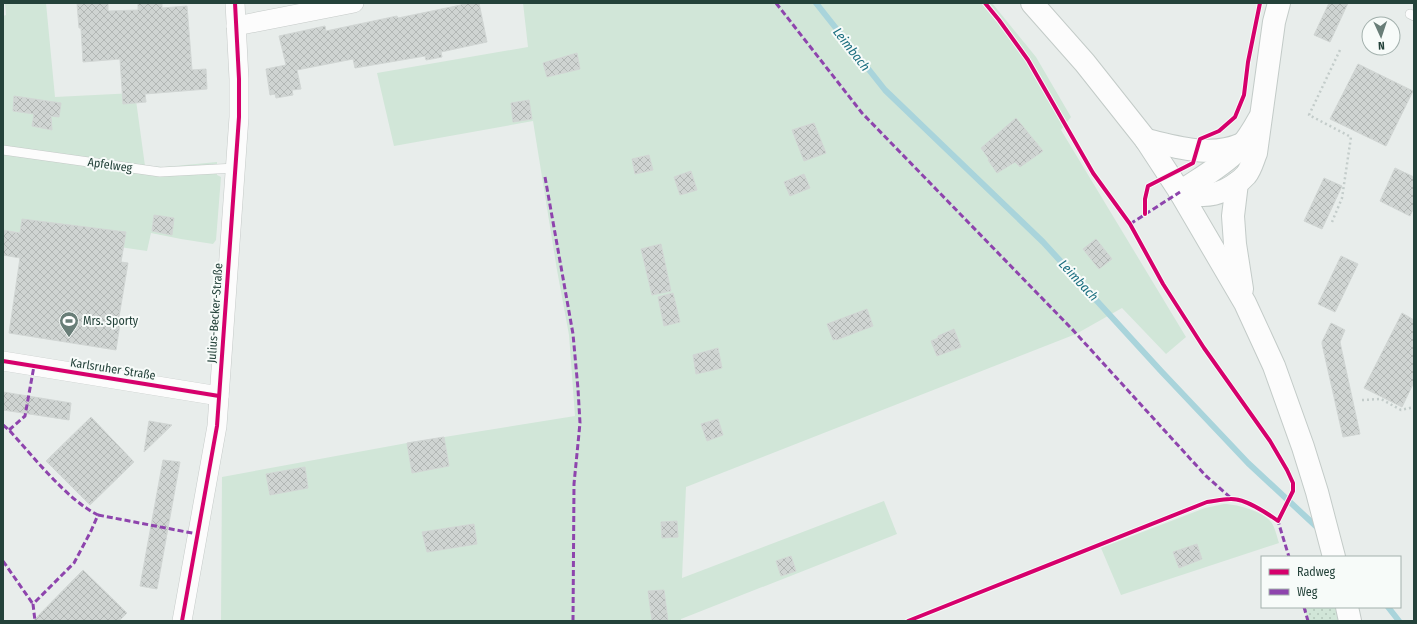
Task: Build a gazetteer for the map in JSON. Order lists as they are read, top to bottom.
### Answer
{
  "streets": {
    "street": ["Julius-Becker-Straße", "Karlsruher Straße"],
    "lane": ["Apfelweg"]
  },
  "crossings": [
    ["Apfelweg", "Julius-Becker-Straße"],
    ["Julius-Becker-Straße", "Karlsruher Straße"]
  ],
  "water": ["Leimbach"],
  "places": {
    "sports": ["Mrs. Sporty"]
  },
  "legend": ["Radweg", "Weg"],
  "north": "bottom"
}
